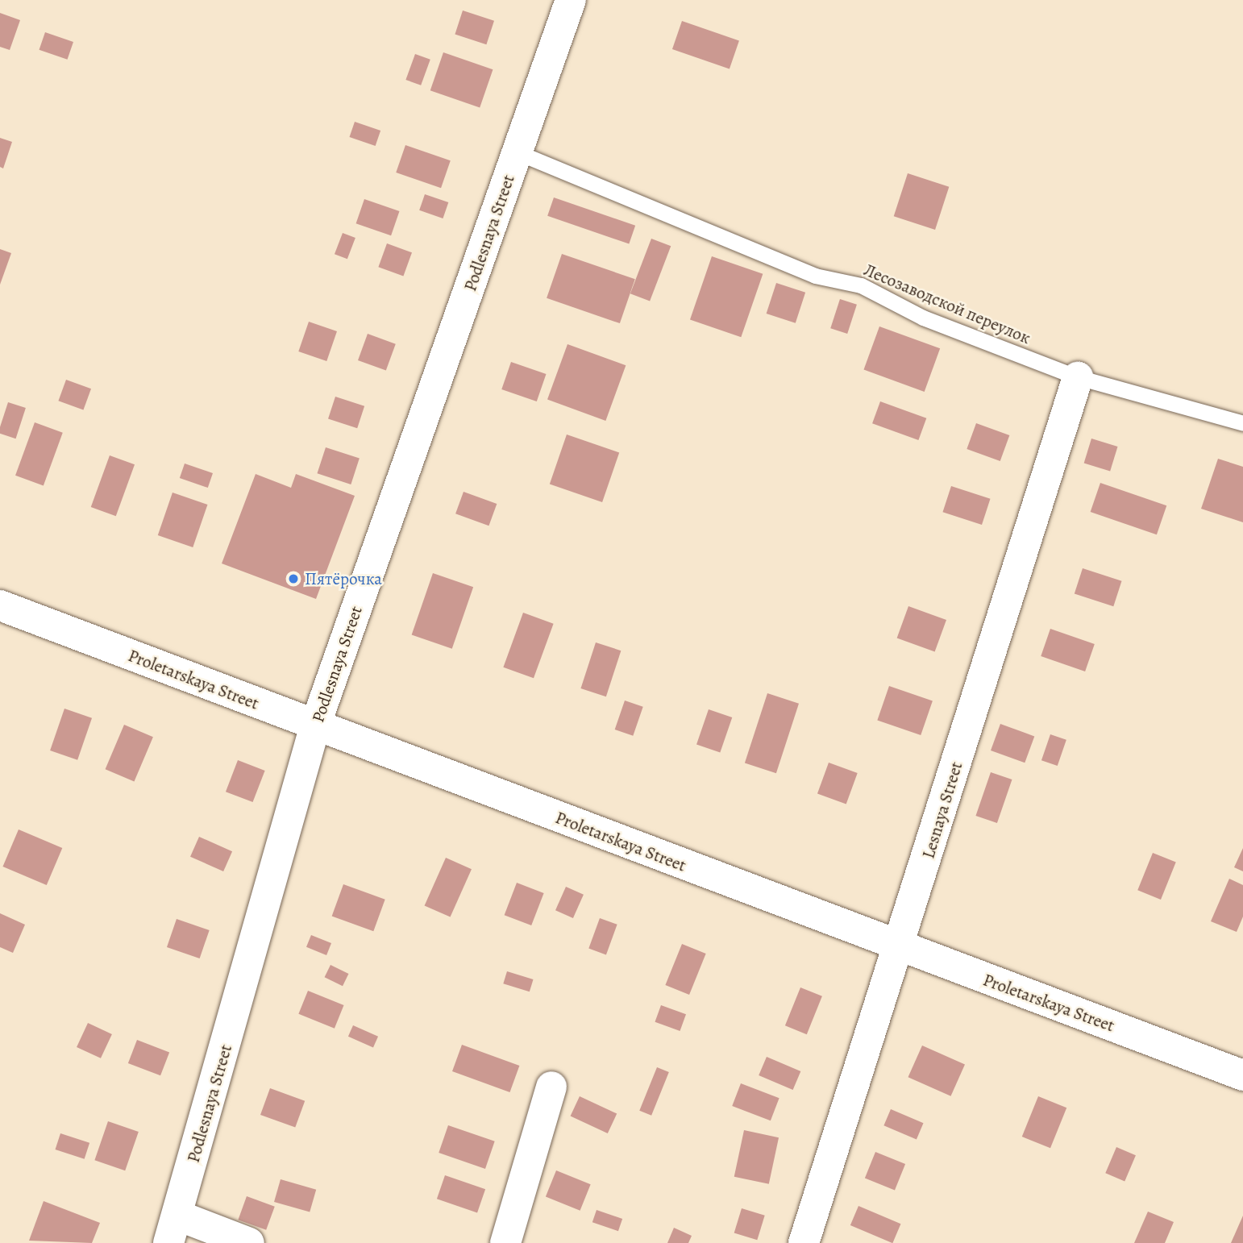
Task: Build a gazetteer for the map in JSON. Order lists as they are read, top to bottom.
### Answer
{
  "streets": {
    "street": ["Podlesnaya Street", "Proletarskaya Street", "Lesnaya Street"],
    "lane": ["Лесозаводской переулок"]
  },
  "crossings": [
    ["Podlesnaya Street", "Лесозаводской переулок"],
    ["Podlesnaya Street", "Proletarskaya Street"],
    ["Лесозаводской переулок", "Lesnaya Street"],
    ["Proletarskaya Street", "Lesnaya Street"]
  ],
  "places": ["Пятёрочка"]
}
